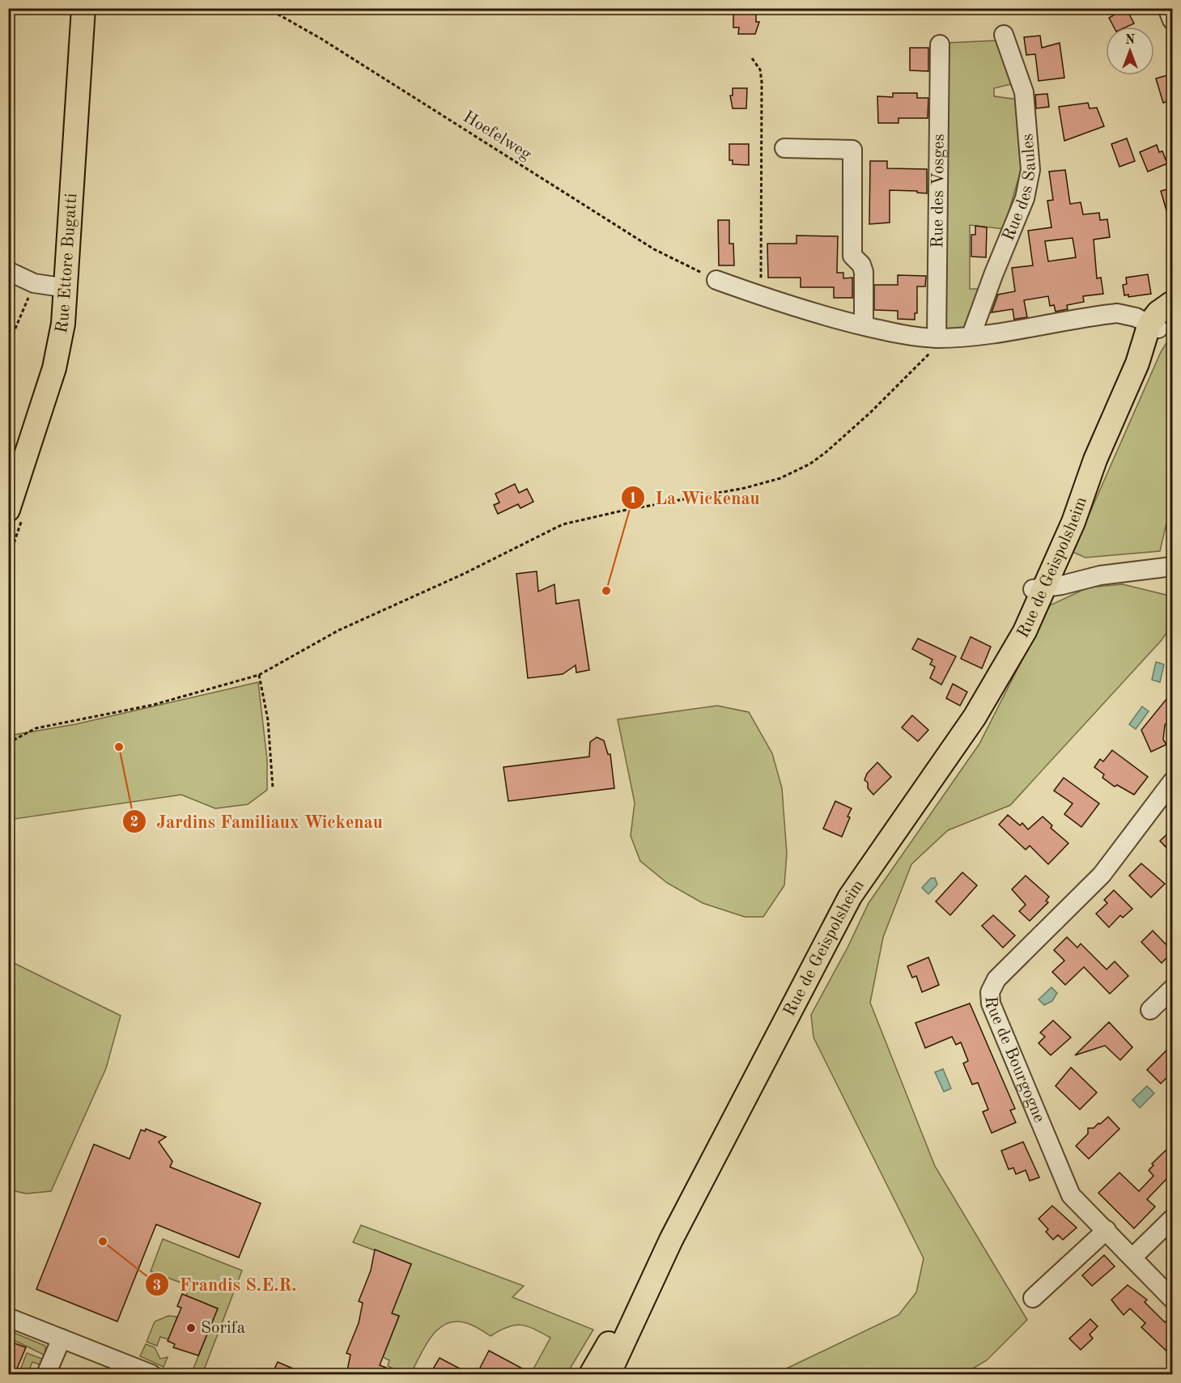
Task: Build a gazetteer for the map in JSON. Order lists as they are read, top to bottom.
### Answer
{
  "streets": {
    "main road": ["Rue Ettore Bugatti", "Rue de Geispolsheim"],
    "street": ["Rue des Saules", "Rue des Vosges", "Rue de Bourgogne"],
    "path": ["Hoefelweg"]
  },
  "places": [
    "La Wickenau",
    "Jardins Familiaux Wickenau",
    "Frandis S.E.R.",
    "Sorifa"
  ],
  "north": "top"
}
